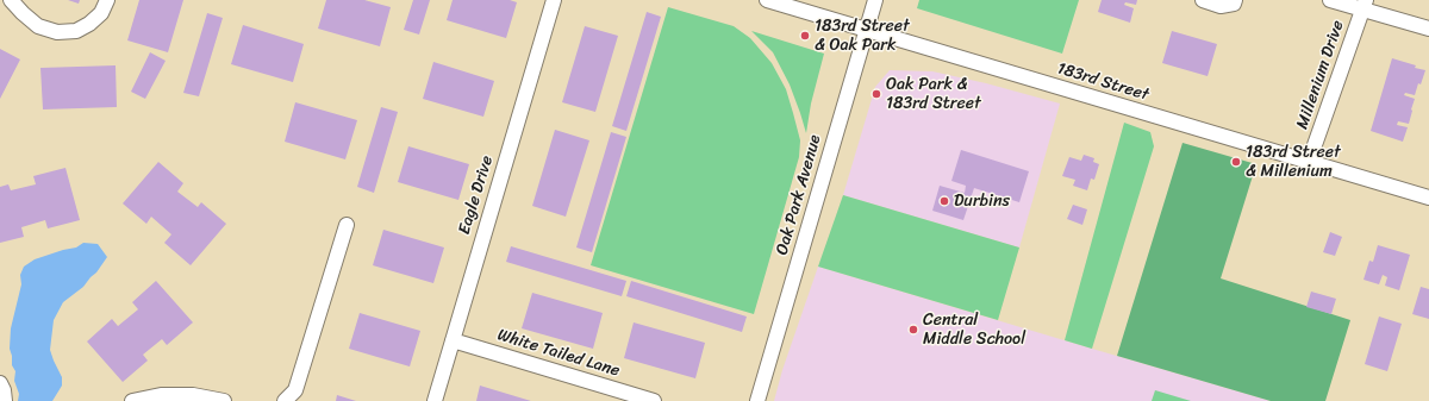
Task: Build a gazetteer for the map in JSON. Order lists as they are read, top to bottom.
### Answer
{
  "streets": {
    "street": [
      "Millenium Drive",
      "183rd Street",
      "Eagle Drive",
      "Oak Park Avenue",
      "White Tailed Lane"
    ]
  },
  "crossings": [
    ["Millenium Drive", "183rd Street"],
    ["183rd Street", "Oak Park Avenue"],
    ["Eagle Drive", "White Tailed Lane"]
  ],
  "places": [
    "183rd Street & Oak Park",
    "Oak Park & 183rd Street",
    "183rd Street & Millenium",
    "Durbins",
    "Central Middle School"
  ]
}
